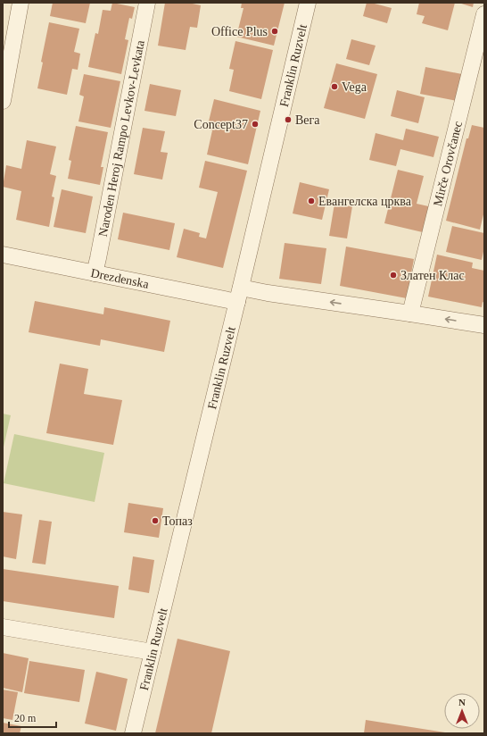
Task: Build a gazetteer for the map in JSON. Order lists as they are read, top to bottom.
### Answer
{
  "streets": {
    "street": [
      "Franklin Ruzvelt",
      "Naroden Heroj Rampo Levkov-Levkata",
      "Mirče Orovčanec",
      "Drezdenska"
    ]
  },
  "crossings": [
    ["Franklin Ruzvelt", "Drezdenska"],
    ["Naroden Heroj Rampo Levkov-Levkata", "Drezdenska"],
    ["Mirče Orovčanec", "Drezdenska"]
  ],
  "one_way": ["Drezdenska"],
  "places": [
    "Office Plus",
    "Vega",
    "Вега",
    "Concept37",
    "Евангелска црква",
    "Златен Клас",
    "Топаз"
  ],
  "scale_bar": "20 m",
  "north": "top"
}
